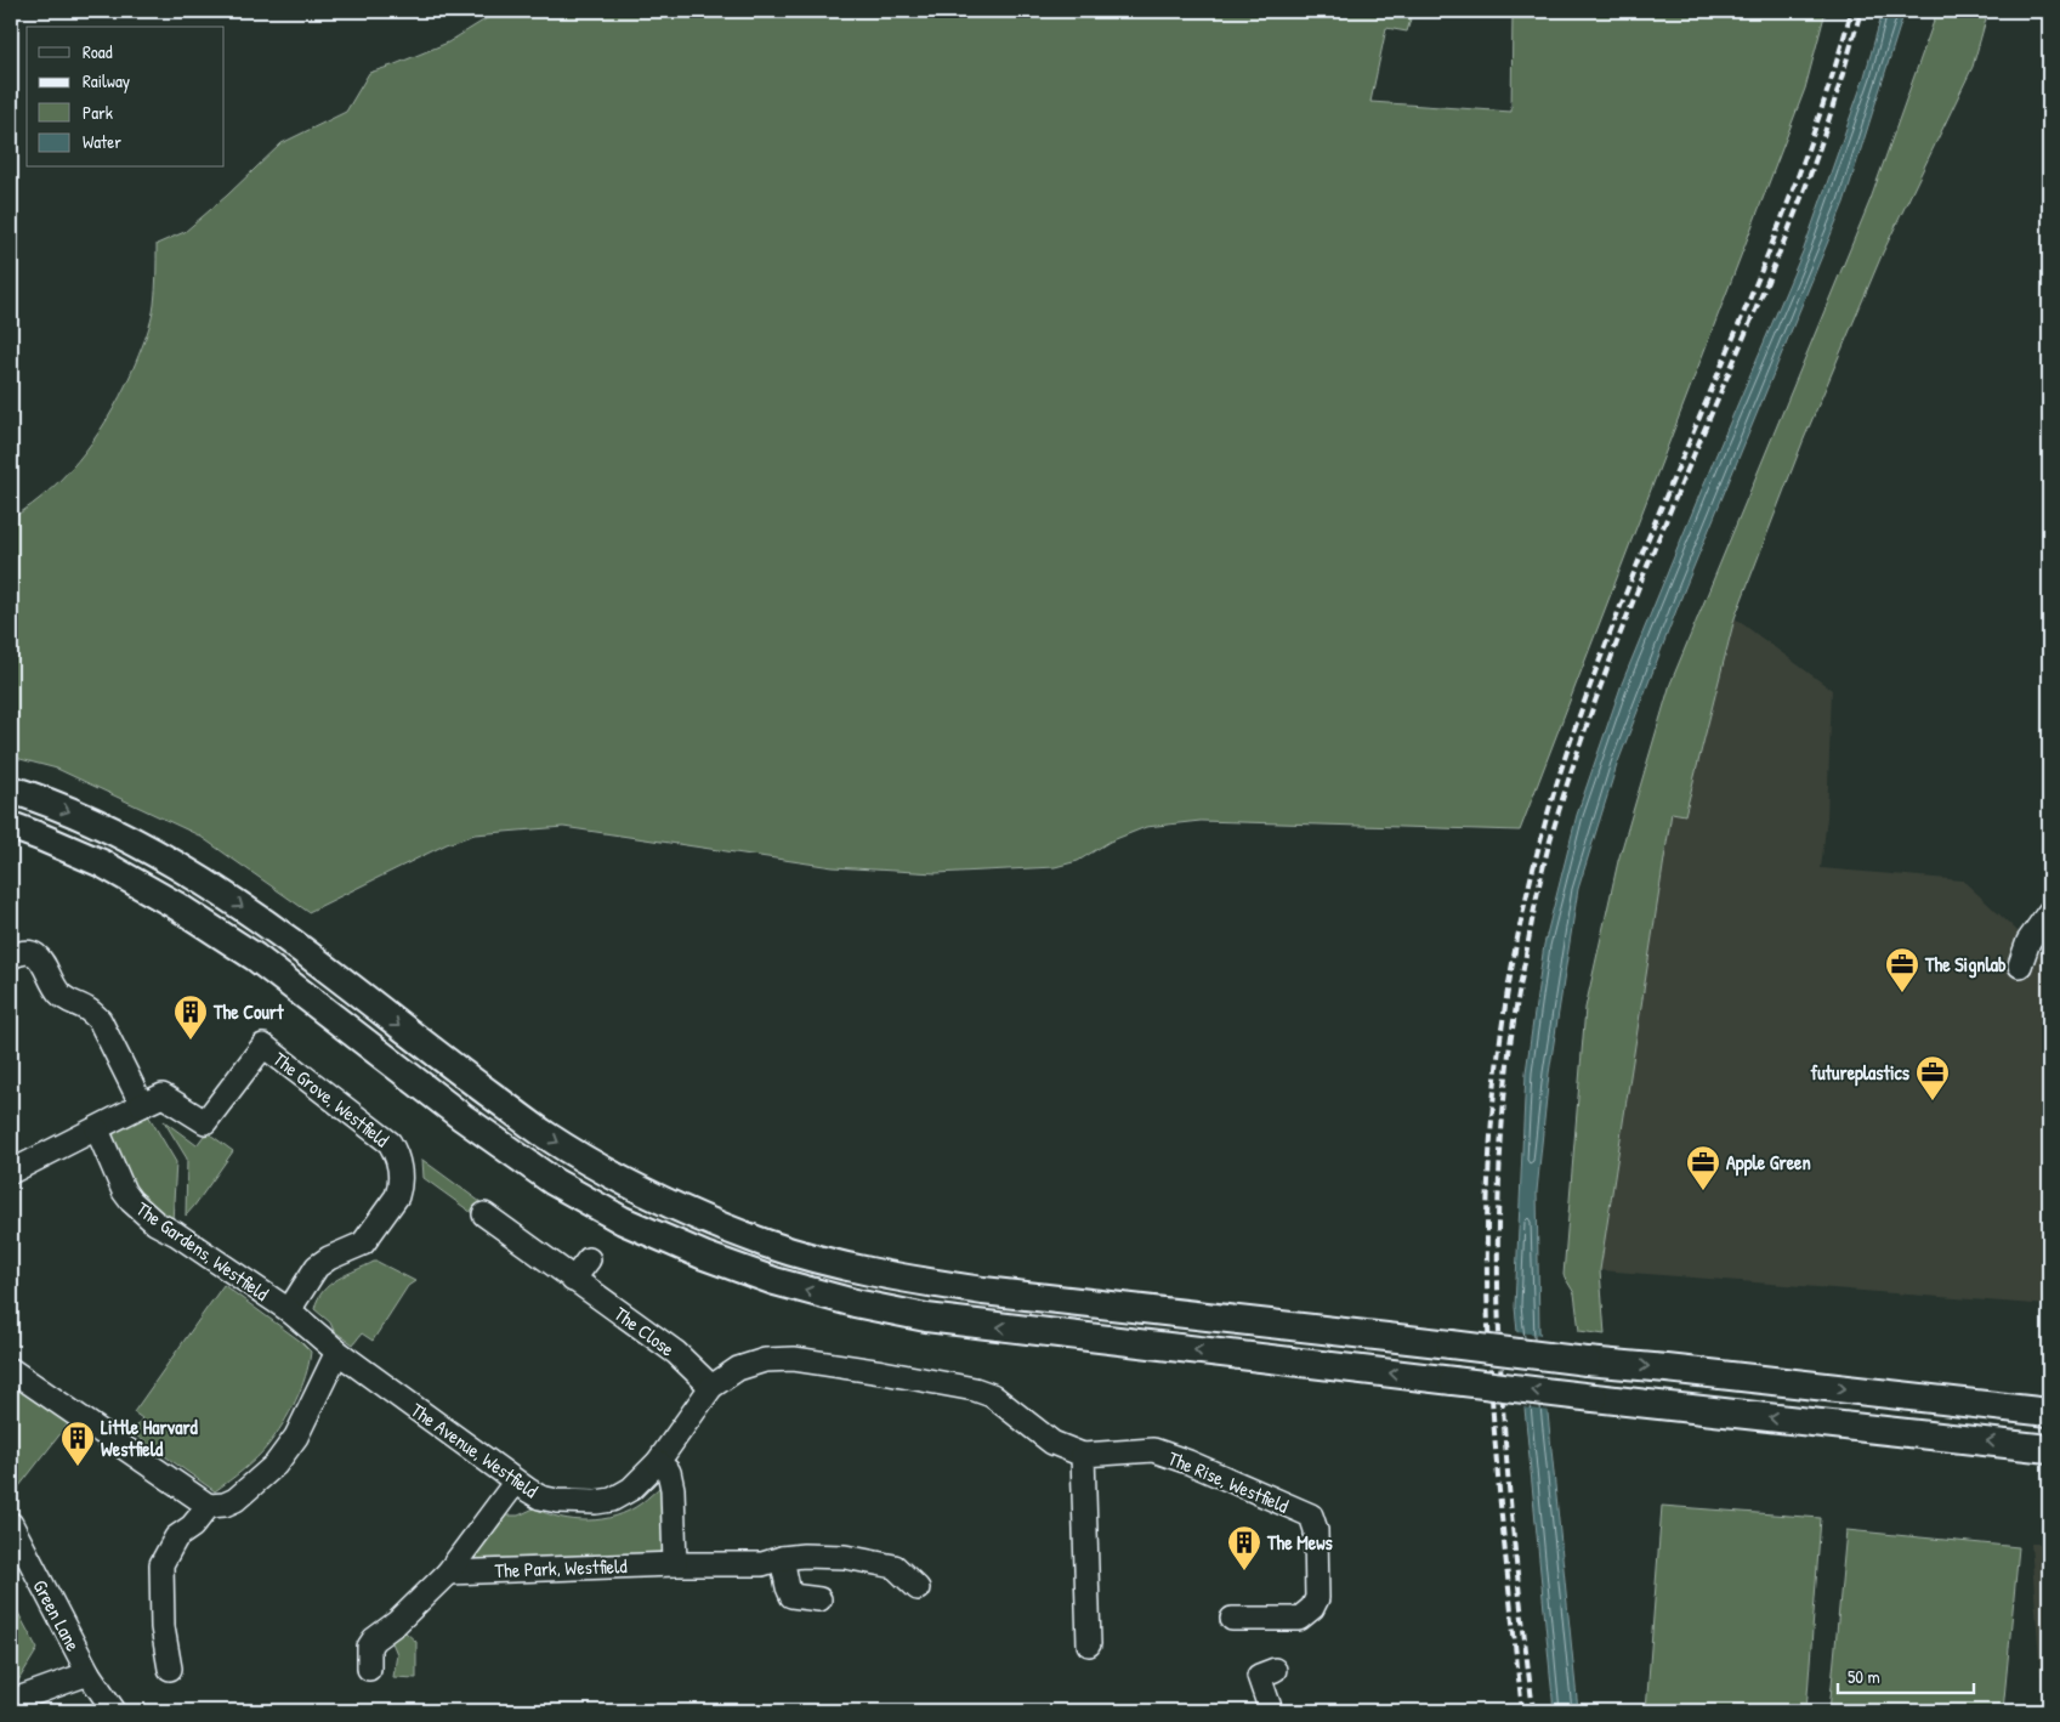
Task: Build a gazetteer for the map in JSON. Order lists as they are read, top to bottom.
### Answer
{
  "streets": {
    "street": [
      "The Grove, Westfield",
      "The Gardens, Westfield",
      "The Close",
      "The Avenue, Westfield",
      "The Rise, Westfield",
      "The Park, Westfield",
      "Green Lane"
    ]
  },
  "crossings": [
    ["The Grove, Westfield", "The Gardens, Westfield"],
    ["The Gardens, Westfield", "The Avenue, Westfield"],
    ["The Close", "The Avenue, Westfield"],
    ["The Avenue, Westfield", "The Rise, Westfield"],
    ["The Avenue, Westfield", "The Park, Westfield"]
  ],
  "places": {
    "office": ["The Signlab", "futureplastics", "Apple Green"],
    "building": ["The Court", "Little Harvard Westfield", "The Mews"]
  },
  "legend": [
    "Road",
    "Railway",
    "Park",
    "Water"
  ],
  "scale_bar": "50 m"
}
